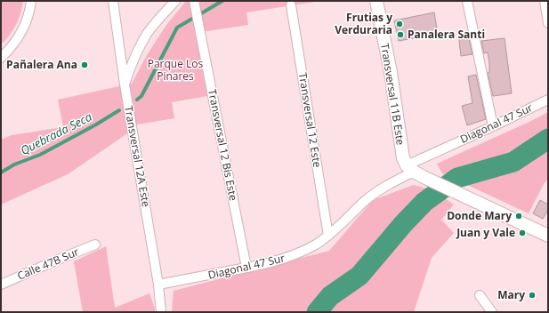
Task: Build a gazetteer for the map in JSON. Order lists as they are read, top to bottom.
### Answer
{
  "streets": {
    "street": [
      "Transversal 11B Este",
      "Transversal 12 Este",
      "Diagonal 47 Sur",
      "Transversal 12 Bis Este",
      "Transversal 12A Este",
      "Calle 47B Sur"
    ]
  },
  "crossings": [
    ["Transversal 11B Este", "Diagonal 47 Sur"],
    ["Transversal 12 Este", "Diagonal 47 Sur"],
    ["Diagonal 47 Sur", "Transversal 12 Bis Este"],
    ["Diagonal 47 Sur", "Transversal 12A Este"]
  ],
  "water": ["Quebrada Seca"],
  "parks": ["Parque Los Pinares"],
  "places": [
    "Frutias y Verduraria",
    "Panalera Santi",
    "Pañalera Ana",
    "Donde Mary",
    "Juan y Vale",
    "Mary"
  ]
}
